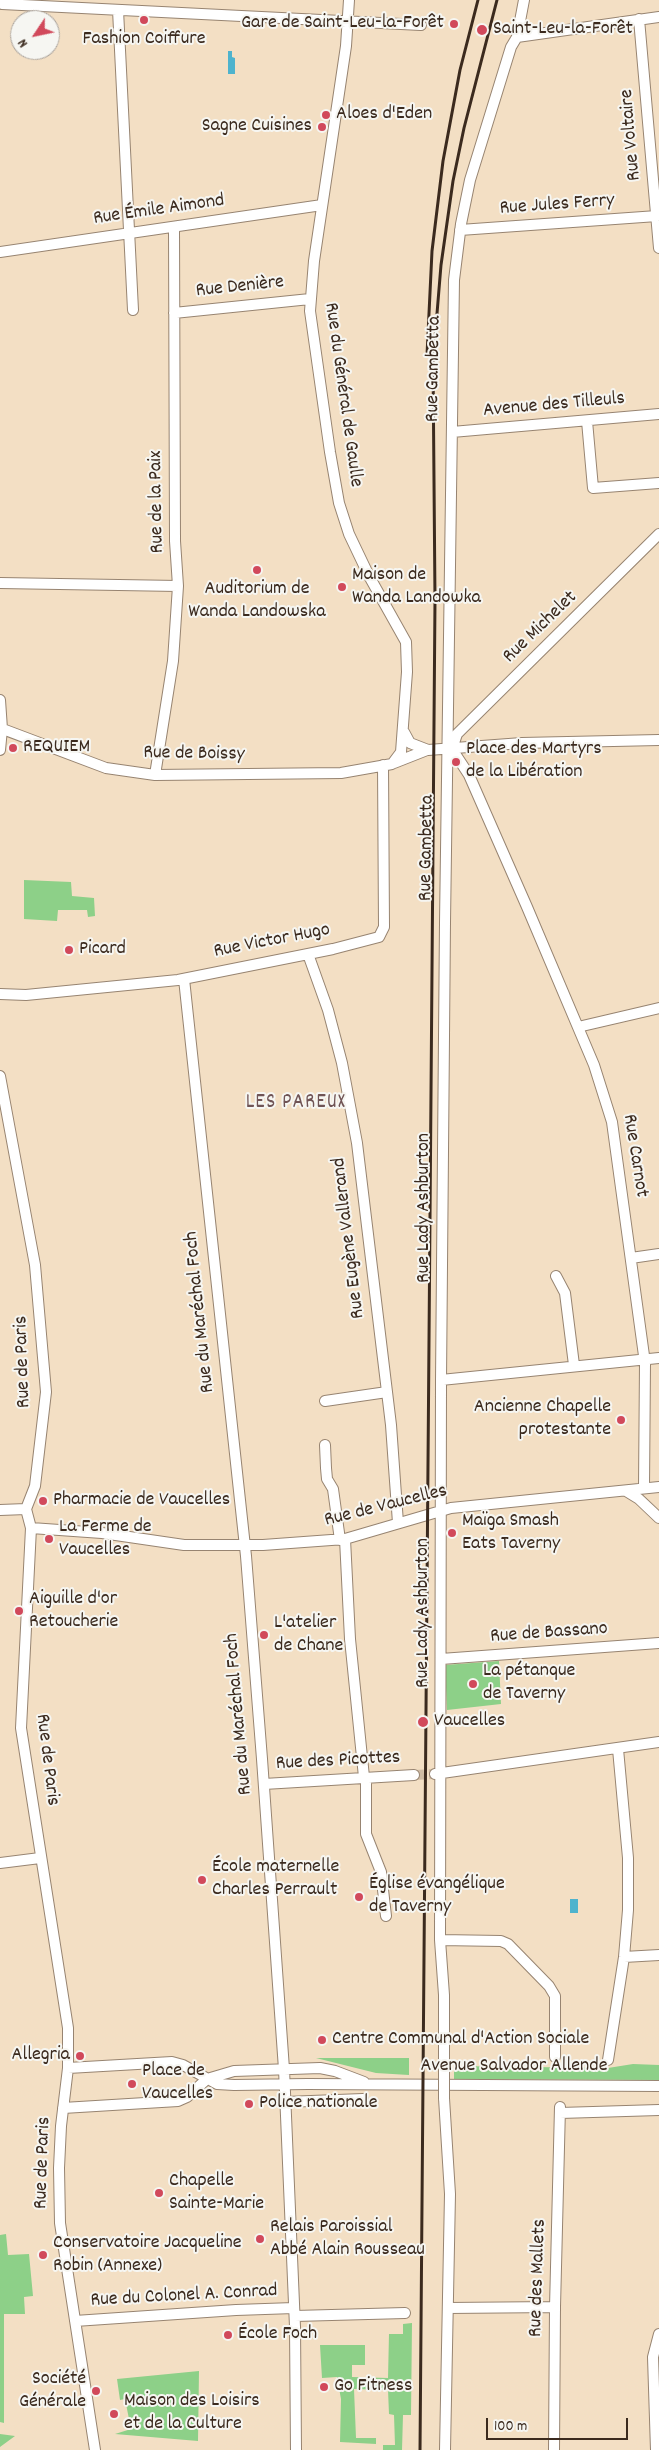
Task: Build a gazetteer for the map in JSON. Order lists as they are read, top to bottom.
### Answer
{
  "streets": {
    "street": [
      "Rue Voltaire",
      "Rue Jules Ferry",
      "Rue Émile Aimond",
      "Rue Denière",
      "Rue Gambetta",
      "Rue du Général de Gaulle",
      "Avenue des Tilleuls",
      "Rue de la Paix",
      "Rue Michelet",
      "Rue de Boissy",
      "Rue Victor Hugo",
      "Rue Carnot",
      "Rue Lady Ashburton",
      "Rue Eugène Vallerand",
      "Rue du Maréchal Foch",
      "Rue de Paris",
      "Rue de Vaucelles",
      "Rue de Bassano",
      "Rue des Picottes",
      "Avenue Salvador Allende",
      "Rue des Mallets",
      "Rue du Colonel A. Conrad"
    ]
  },
  "crossings": [
    ["Rue Voltaire", "Rue Jules Ferry"],
    ["Rue Jules Ferry", "Rue Gambetta"],
    ["Rue Émile Aimond", "Rue du Général de Gaulle"],
    ["Rue Émile Aimond", "Rue de la Paix"],
    ["Rue Denière", "Rue du Général de Gaulle"],
    ["Rue Denière", "Rue de la Paix"],
    ["Rue Gambetta", "Avenue des Tilleuls"],
    ["Rue Gambetta", "Rue Michelet"],
    ["Rue Gambetta", "Rue de Boissy"],
    ["Rue Gambetta", "Rue Lady Ashburton"],
    ["Rue du Général de Gaulle", "Rue de Boissy"],
    ["Rue du Général de Gaulle", "Rue Victor Hugo"],
    ["Rue de la Paix", "Rue de Boissy"],
    ["Rue Michelet", "Rue de Boissy"],
    ["Rue de Boissy", "Rue Victor Hugo"],
    ["Rue Victor Hugo", "Rue Eugène Vallerand"],
    ["Rue Victor Hugo", "Rue du Maréchal Foch"],
    ["Rue Carnot", "Rue de Vaucelles"],
    ["Rue Lady Ashburton", "Rue de Vaucelles"],
    ["Rue Lady Ashburton", "Rue de Bassano"],
    ["Rue Eugène Vallerand", "Rue de Vaucelles"],
    ["Rue du Maréchal Foch", "Rue de Vaucelles"],
    ["Rue du Maréchal Foch", "Rue des Picottes"],
    ["Rue du Maréchal Foch", "Avenue Salvador Allende"],
    ["Rue du Maréchal Foch", "Rue du Colonel A. Conrad"],
    ["Rue de Paris", "Rue de Vaucelles"],
    ["Rue de Paris", "Rue du Colonel A. Conrad"]
  ],
  "districts": ["LES PAREUX"],
  "places": [
    "Fashion Coiffure",
    "Gare de Saint-Leu-la-Forêt",
    "Saint-Leu-la-Forêt",
    "Aloes d'Eden",
    "Sagne Cuisines",
    "Auditorium de Wanda Landowska",
    "Maison de Wanda Landowka",
    "REQUIEM",
    "Place des Martyrs de la Libération",
    "Picard",
    "Ancienne Chapelle protestante",
    "Pharmacie de Vaucelles",
    "Maïga Smash Eats Taverny",
    "La Ferme de Vaucelles",
    "Aiguille d'or Retoucherie",
    "L'atelier de Chane",
    "La pétanque de Taverny",
    "Vaucelles",
    "École maternelle Charles Perrault",
    "Église évangélique de Taverny",
    "Centre Communal d'Action Sociale",
    "Allegria",
    "Place de Vaucelles",
    "Police nationale",
    "Chapelle Sainte-Marie",
    "Relais Paroissial Abbé Alain Rousseau",
    "Conservatoire Jacqueline Robin (Annexe)",
    "École Foch",
    "Go Fitness",
    "Société Générale",
    "Maison des Loisirs et de la Culture"
  ],
  "scale_bar": "100 m",
  "north": "bottom left"
}
